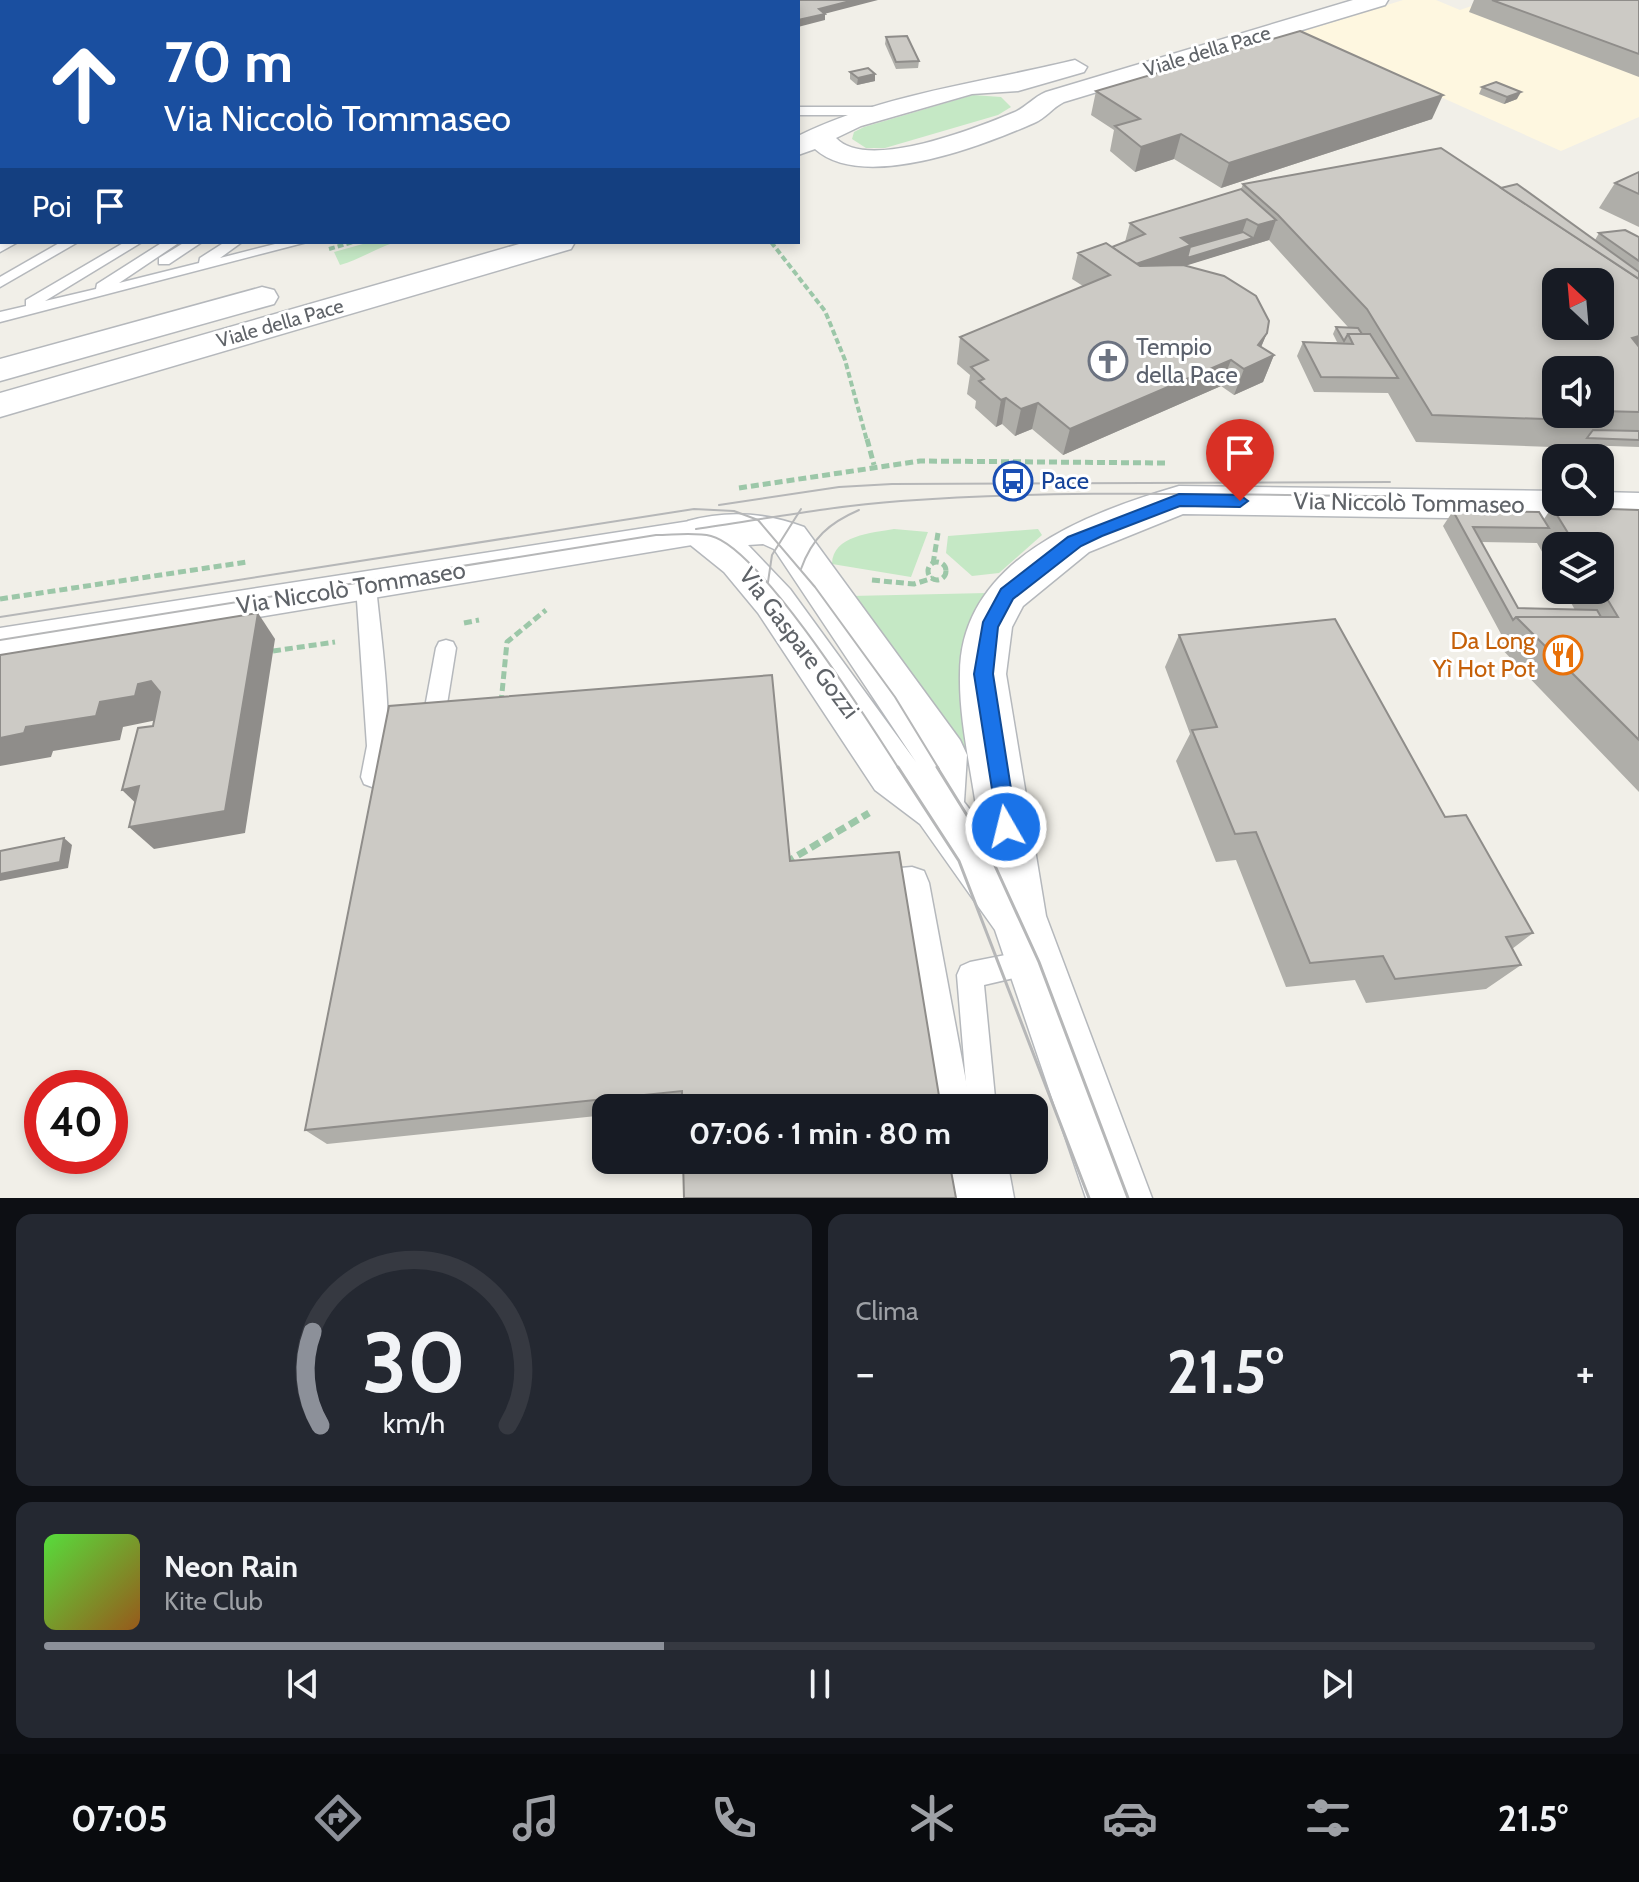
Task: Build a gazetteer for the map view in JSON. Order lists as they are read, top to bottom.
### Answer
{
  "streets": {
    "street": ["Viale della Pace", "Via Niccolò Tommaseo", "Via Gaspare Gozzi"]
  },
  "crossings": [
    ["Via Niccolò Tommaseo", "Via Gaspare Gozzi"]
  ],
  "places": {
    "church": ["Tempio della Pace"],
    "bus stop": ["Pace"],
    "restaurant": ["Da Long Yì Hot Pot"]
  },
  "north": "top left",
  "page": {
    "turn": ["70 m", "Via Niccolò Tommaseo"],
    "then": "Poi",
    "limit": "40",
    "trip": "07:06 · 1 min · 80 m",
    "tile": "Clima",
    "heat": ["−", "21.5°", "+"],
    "song": ["Neon Rain", "Kite Club"],
    "tabs": ["07:05", "21.5°"],
    "gauge": ["30", "km/h"]
  }
}
